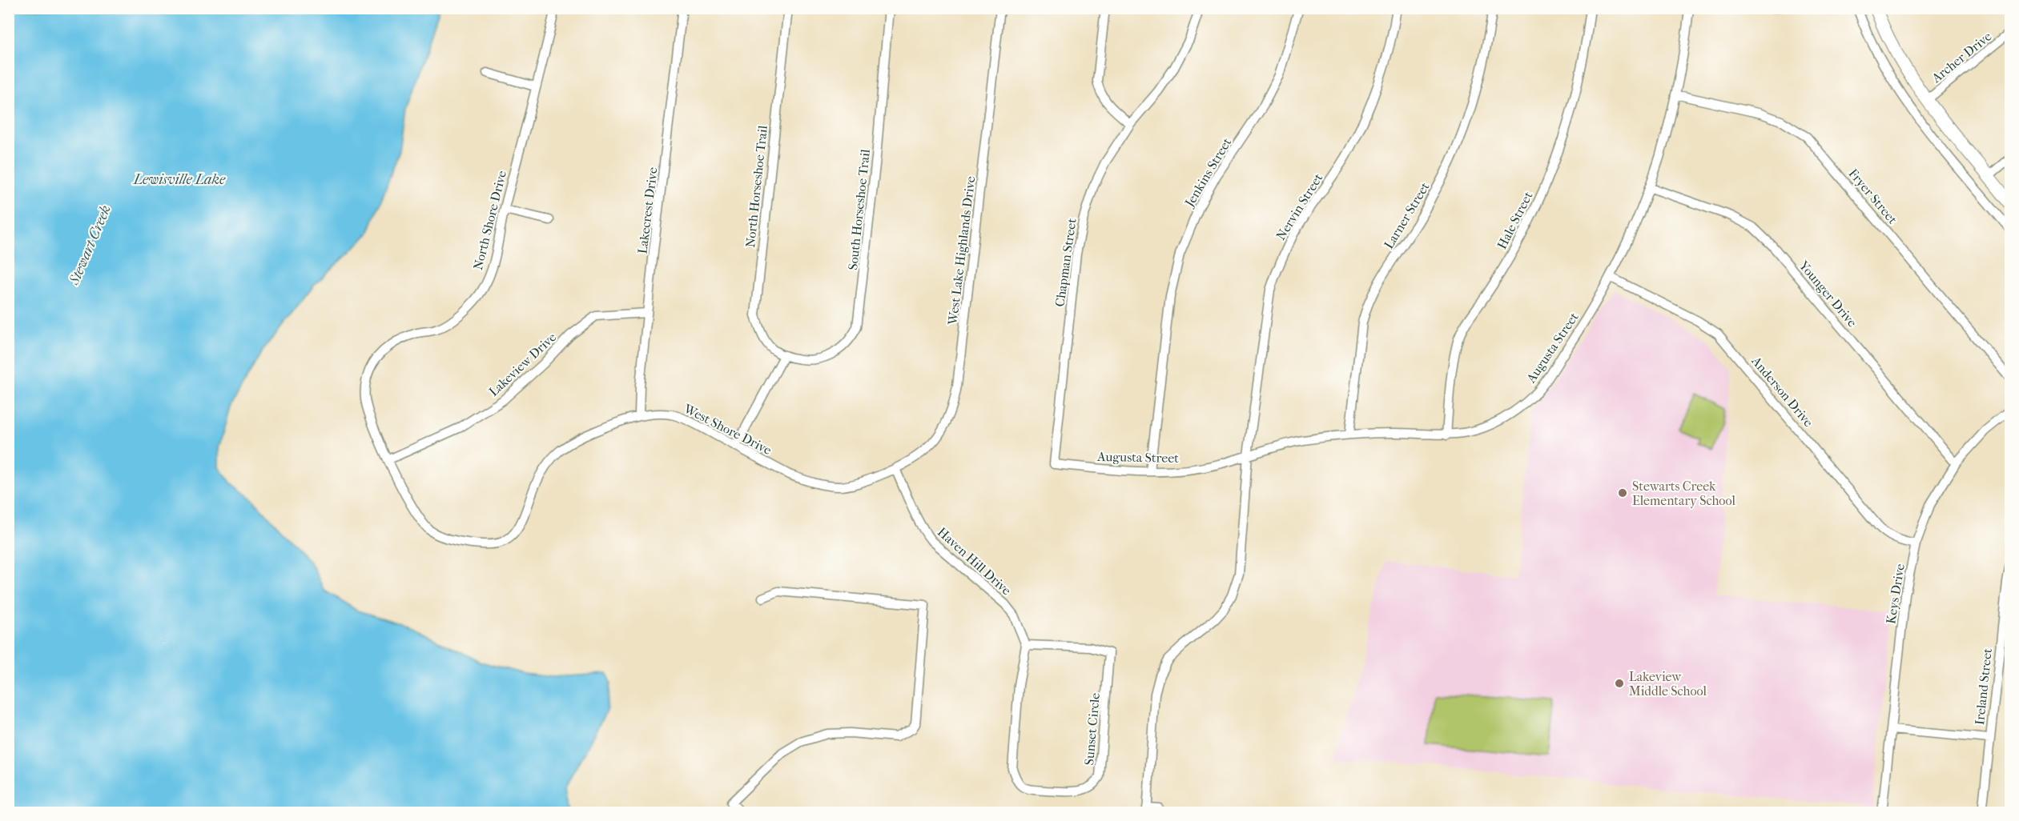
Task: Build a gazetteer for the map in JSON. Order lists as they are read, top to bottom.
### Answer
{
  "streets": {
    "street": [
      "Archer Drive",
      "Jenkins Street",
      "North Horseshoe Trail",
      "Fryer Street",
      "Nervin Street",
      "South Horseshoe Trail",
      "Lakecrest Drive",
      "Larner Street",
      "North Shore Drive",
      "Hale Street",
      "West Lake Highlands Drive",
      "Chapman Street",
      "Younger Drive",
      "Augusta Street",
      "Lakeview Drive",
      "Anderson Drive",
      "West Shore Drive",
      "Haven Hill Drive",
      "Keys Drive",
      "Ireland Street",
      "Sunset Circle"
    ]
  },
  "crossings": [
    ["Jenkins Street", "Augusta Street"],
    ["North Horseshoe Trail", "South Horseshoe Trail"],
    ["Fryer Street", "Augusta Street"],
    ["Nervin Street", "Augusta Street"],
    ["Lakecrest Drive", "Lakeview Drive"],
    ["Lakecrest Drive", "West Shore Drive"],
    ["Larner Street", "Augusta Street"],
    ["North Shore Drive", "Lakeview Drive"],
    ["North Shore Drive", "West Shore Drive"],
    ["Hale Street", "Augusta Street"],
    ["West Lake Highlands Drive", "West Shore Drive"],
    ["West Lake Highlands Drive", "Haven Hill Drive"],
    ["Chapman Street", "Augusta Street"],
    ["Younger Drive", "Augusta Street"],
    ["Younger Drive", "Keys Drive"],
    ["Augusta Street", "Anderson Drive"],
    ["Lakeview Drive", "West Shore Drive"],
    ["Anderson Drive", "Keys Drive"],
    ["West Shore Drive", "Haven Hill Drive"],
    ["Haven Hill Drive", "Sunset Circle"]
  ],
  "water": ["Lewisville Lake", "Stewart Creek"],
  "places": ["Stewarts Creek Elementary School", "Lakeview Middle School"]
}
